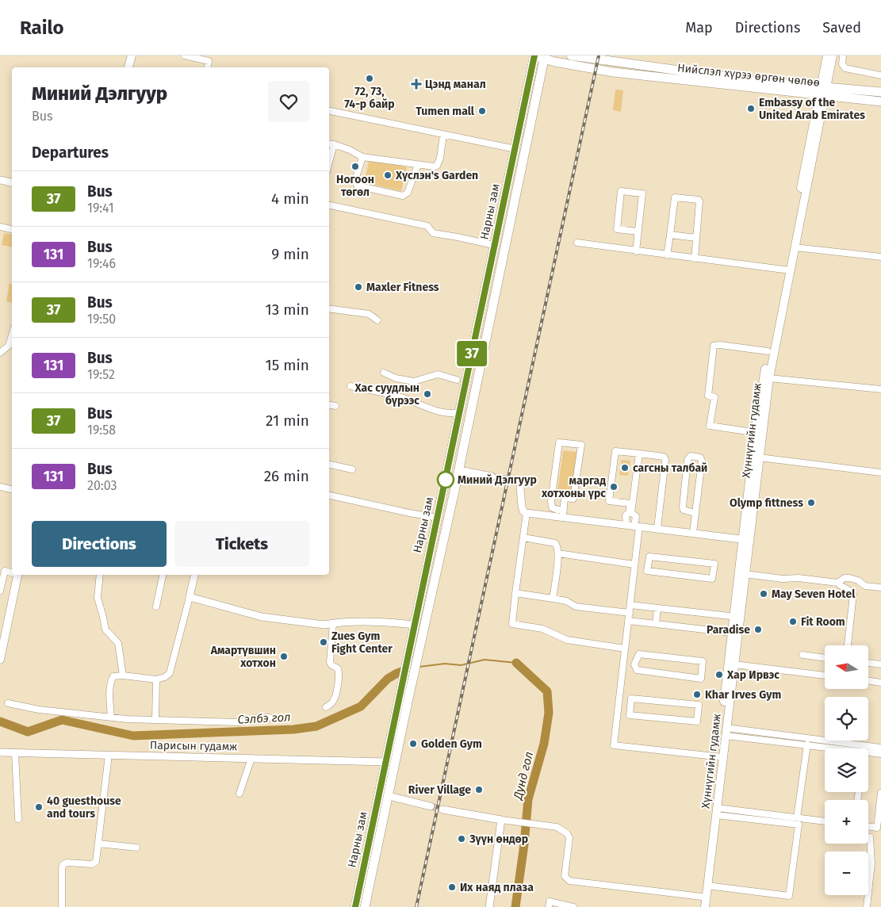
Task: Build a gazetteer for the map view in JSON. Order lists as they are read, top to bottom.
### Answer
{
  "streets": {
    "main road": ["Нийслэл хүрээ өргөн чөлөө", "Нарны зам", "Хүннүгийн гудамж"],
    "street": ["Парисын гудамж"]
  },
  "crossings": [
    ["Нийслэл хүрээ өргөн чөлөө", "Нарны зам"],
    ["Нийслэл хүрээ өргөн чөлөө", "Хүннүгийн гудамж"],
    ["Нарны зам", "Парисын гудамж"]
  ],
  "water": ["Сэлбэ гол", "Дунд гол"],
  "places": {
    "other": [
      "72, 73, 74-р байр",
      "Embassy of the United Arab Emirates",
      "Tumen mall",
      "Ногоон төгөл",
      "Хүслэн's Garden",
      "Maxler Fitness",
      "Хас суудлын бүрээс",
      "сагсны талбай",
      "Миний Дэлгуур",
      "маргад хотхоны үрс",
      "Olymp fittness",
      "May Seven Hotel",
      "Fit Room",
      "Paradise",
      "Zues Gym Fight Center",
      "Амартүвшин хотхон",
      "Хар Ирвэс",
      "Khar Irves Gym",
      "Golden Gym",
      "River Village",
      "40 guesthouse and tours",
      "Зүүн өндөр",
      "Их наяд плаза"
    ],
    "health": ["Цэнд манал"]
  },
  "lines": ["bus line 37"],
  "north": "left",
  "page": {
    "header": "Railo",
    "nav": ["Map", "Directions", "Saved"],
    "on_map": "37",
    "heading": [
      ["Миний Дэлгуур", "Bus"],
      "Departures"
    ],
    "list": [
      {
        "mark": "37",
        "name": "Bus",
        "note": "19:41",
        "value": "4 min"
      },
      {
        "mark": "131",
        "name": "Bus",
        "note": "19:46",
        "value": "9 min"
      },
      {
        "mark": "37",
        "name": "Bus",
        "note": "19:50",
        "value": "13 min"
      },
      {
        "mark": "131",
        "name": "Bus",
        "note": "19:52",
        "value": "15 min"
      },
      {
        "mark": "37",
        "name": "Bus",
        "note": "19:58",
        "value": "21 min"
      },
      {
        "mark": "131",
        "name": "Bus",
        "note": "20:03",
        "value": "26 min"
      }
    ],
    "buttons": ["Directions", "Tickets"],
    "map_buttons": ["+", "−"]
  }
}
